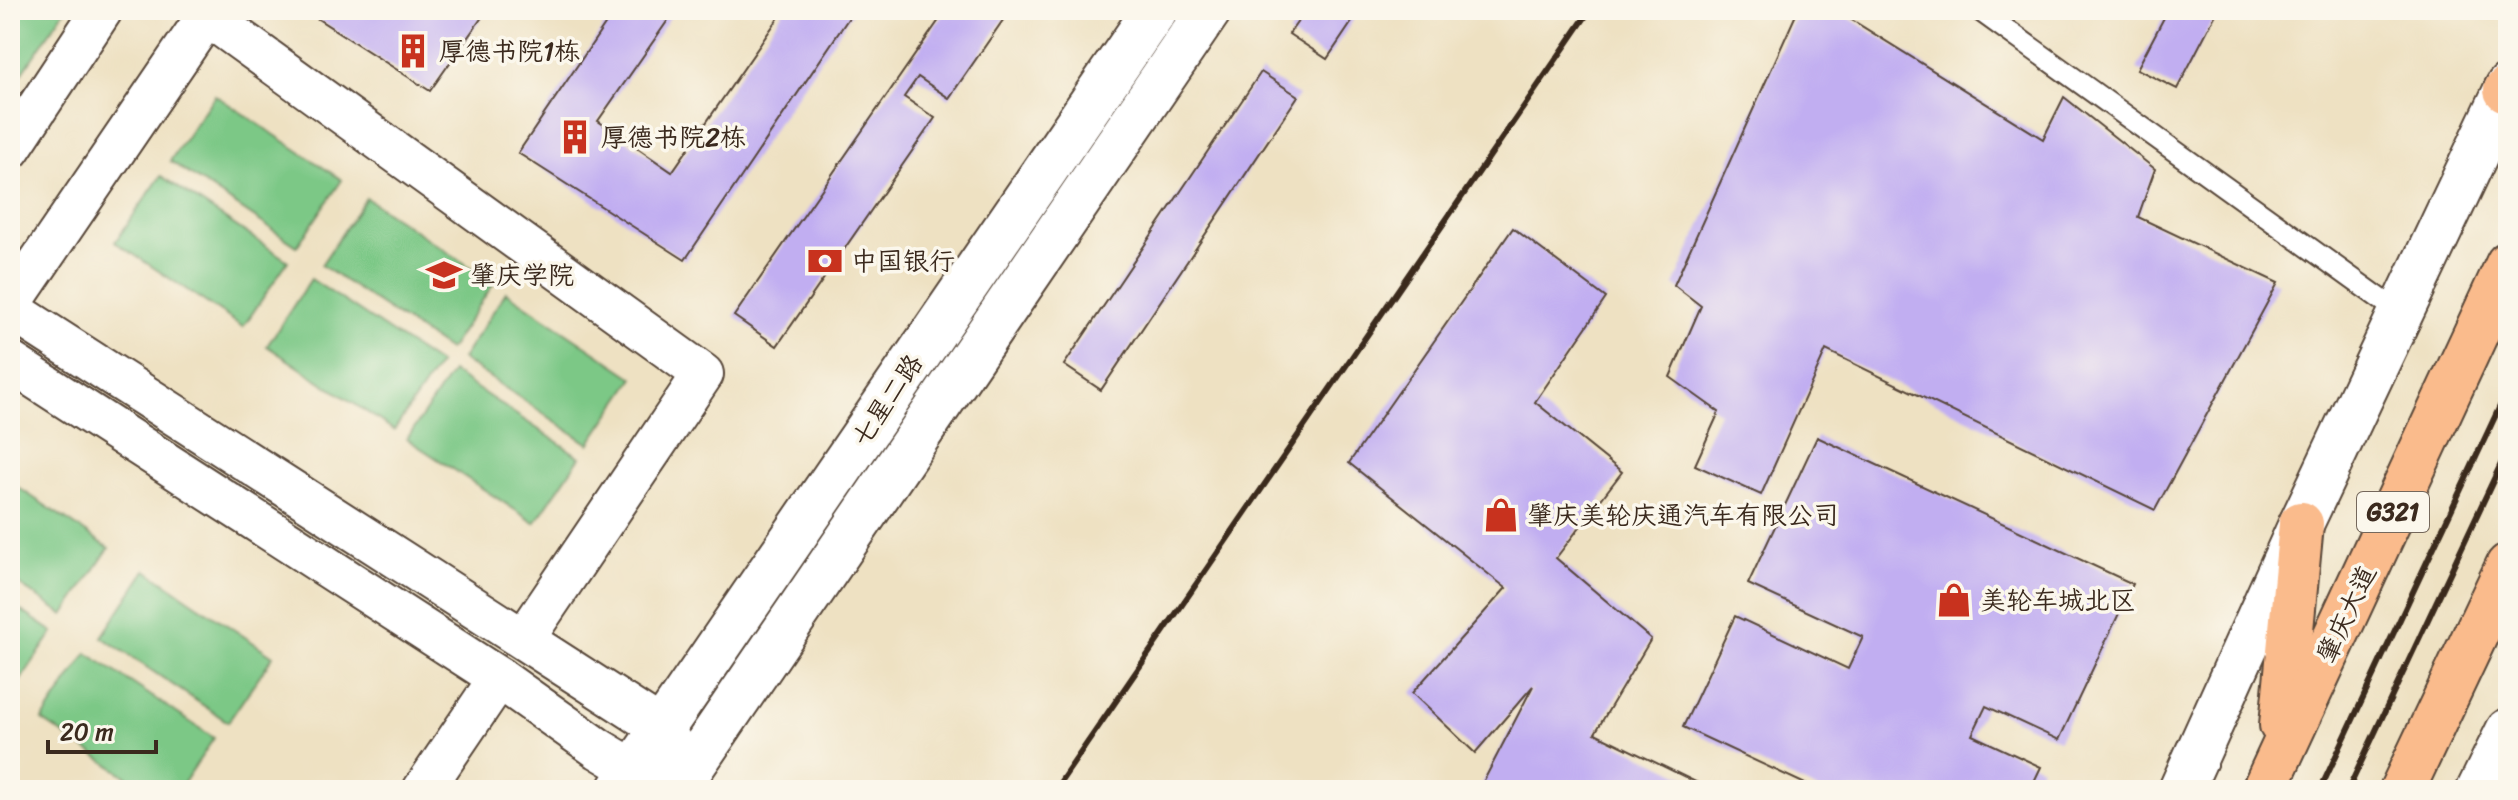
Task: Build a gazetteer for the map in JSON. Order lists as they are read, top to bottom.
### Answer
{
  "streets": {
    "highway": ["G321", "肇庆大道"],
    "street": ["七星二路"]
  },
  "places": {
    "building": ["厚德书院1栋", "厚德书院2栋"],
    "bank": ["中国银行"],
    "school or university": ["肇庆学院"],
    "shop": ["肇庆美轮庆通汽车有限公司", "美轮车城北区"]
  },
  "scale_bar": "20 m"
}
